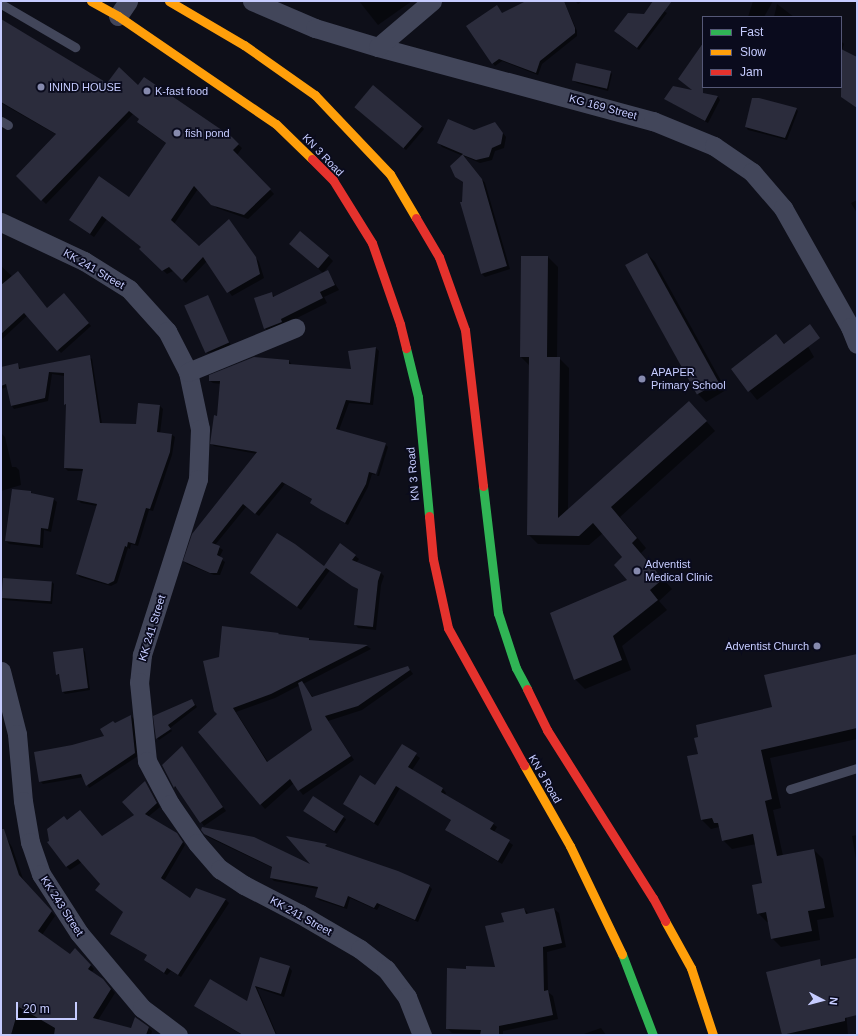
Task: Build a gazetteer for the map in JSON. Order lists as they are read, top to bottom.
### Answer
{
  "streets": {
    "highway": ["KN 3 Road"],
    "street": ["KG 169 Street", "KK 241 Street", "KK 243 Street"]
  },
  "places": [
    "ININD HOUSE",
    "K-fast food",
    "fish pond",
    "APAPER Primary School",
    "Adventist Medical Clinic",
    "Adventist Church"
  ],
  "legend": ["Fast", "Slow", "Jam"],
  "scale_bar": "20 m",
  "north": "right"
}
